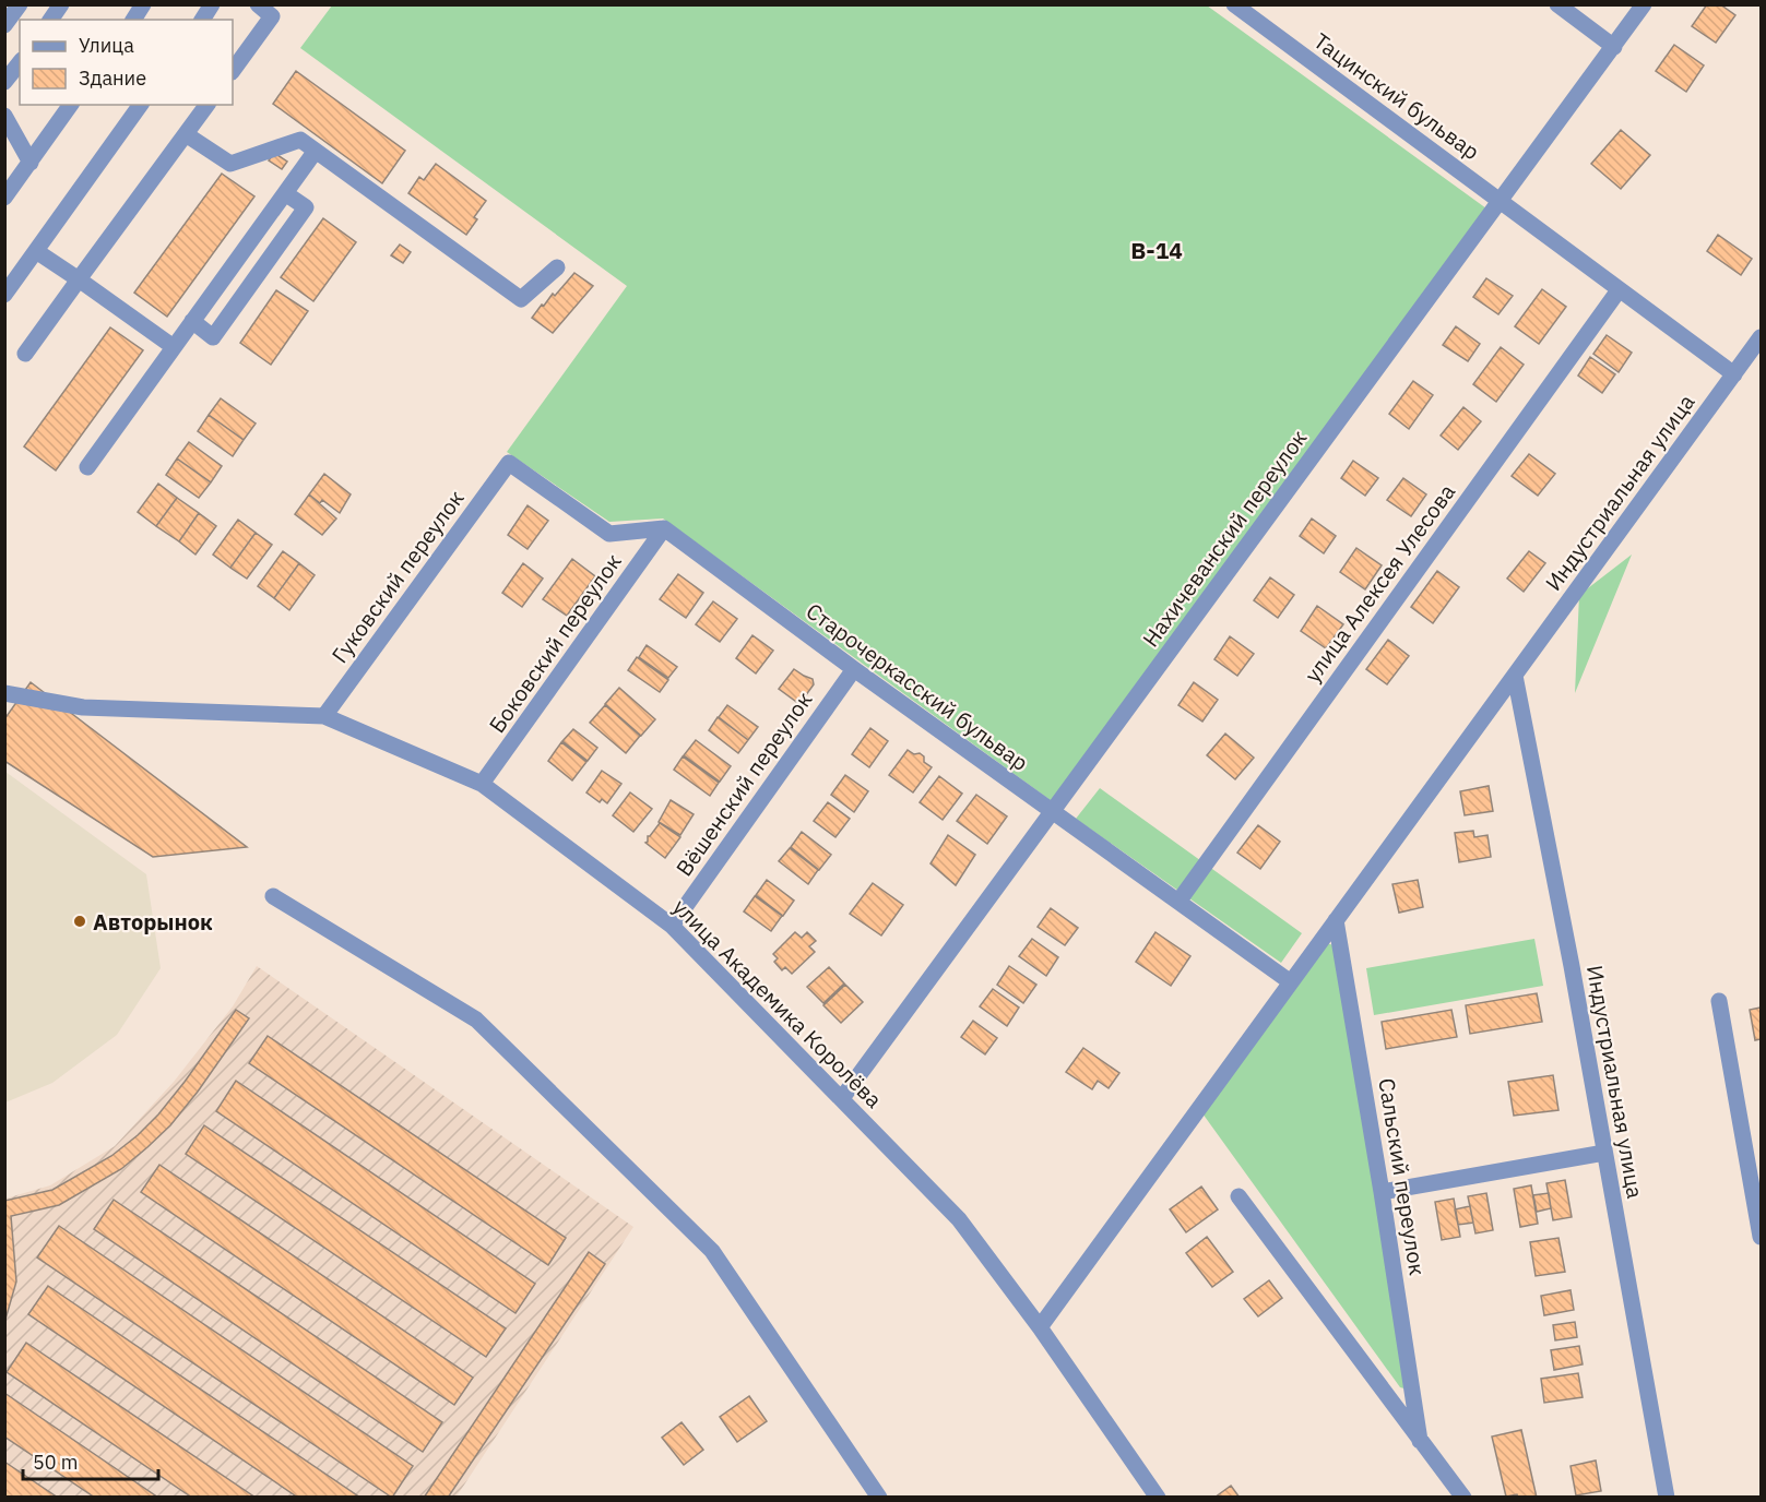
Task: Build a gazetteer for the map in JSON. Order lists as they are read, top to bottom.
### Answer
{
  "streets": {
    "street": [
      "Тацинский бульвар",
      "Индустриальная улица",
      "Нахичеванский переулок",
      "Гуковский переулок",
      "улица Алексея Улесова",
      "Боковский переулок",
      "Старочеркасский бульвар",
      "Вёшенский переулок",
      "улица Академика Королёва",
      "Сальский переулок"
    ]
  },
  "crossings": [
    ["Тацинский бульвар", "Индустриальная улица"],
    ["Тацинский бульвар", "Нахичеванский переулок"],
    ["Тацинский бульвар", "улица Алексея Улесова"],
    ["Индустриальная улица", "Старочеркасский бульвар"],
    ["Индустриальная улица", "улица Академика Королёва"],
    ["Индустриальная улица", "Сальский переулок"],
    ["Нахичеванский переулок", "Старочеркасский бульвар"],
    ["Нахичеванский переулок", "улица Академика Королёва"],
    ["Гуковский переулок", "Боковский переулок"],
    ["Гуковский переулок", "Старочеркасский бульвар"],
    ["Гуковский переулок", "улица Академика Королёва"],
    ["улица Алексея Улесова", "Старочеркасский бульвар"],
    ["Боковский переулок", "Старочеркасский бульвар"],
    ["Боковский переулок", "улица Академика Королёва"],
    ["Старочеркасский бульвар", "Вёшенский переулок"],
    ["Вёшенский переулок", "улица Академика Королёва"]
  ],
  "districts": ["В-14"],
  "places": ["Авторынок"],
  "legend": ["Улица", "Здание"],
  "scale_bar": "50 m"
}
